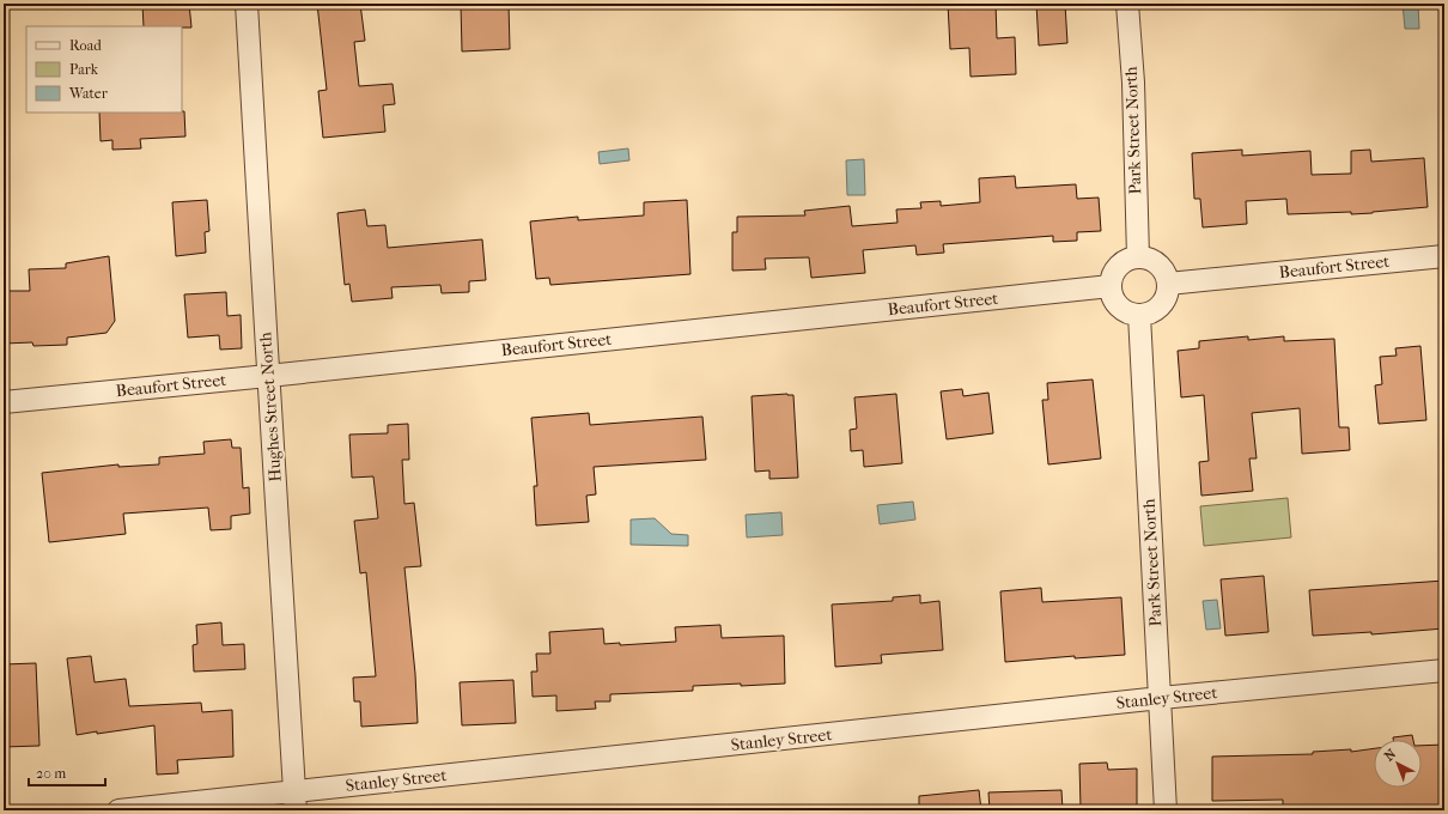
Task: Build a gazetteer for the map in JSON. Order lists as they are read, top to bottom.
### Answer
{
  "streets": {
    "street": [
      "Park Street North",
      "Beaufort Street",
      "Hughes Street North",
      "Stanley Street"
    ]
  },
  "crossings": [
    ["Park Street North", "Beaufort Street"],
    ["Park Street North", "Stanley Street"],
    ["Beaufort Street", "Hughes Street North"],
    ["Hughes Street North", "Stanley Street"]
  ],
  "legend": ["Road", "Park", "Water"],
  "scale_bar": "20 m",
  "north": "top left"
}
